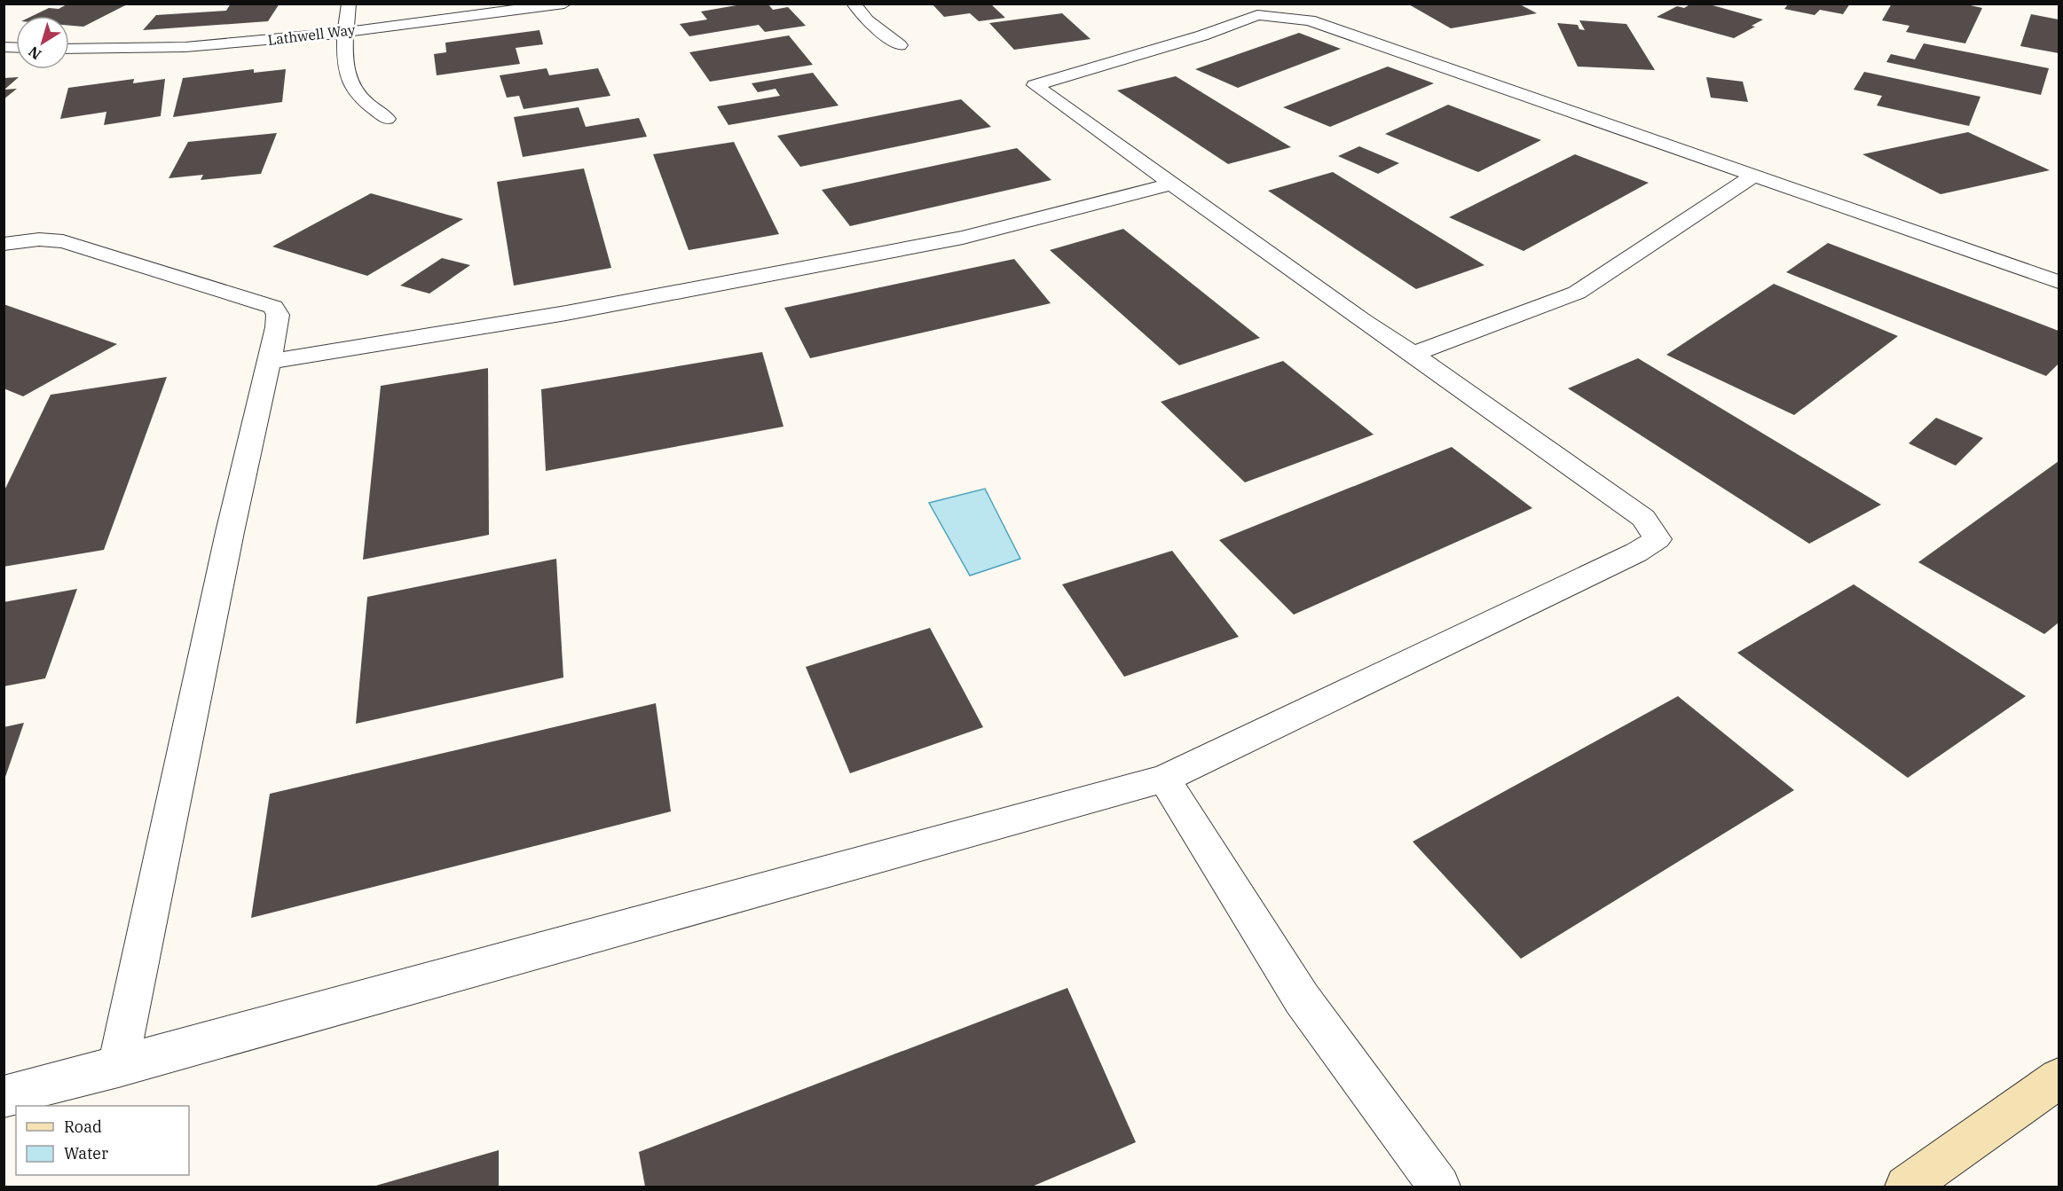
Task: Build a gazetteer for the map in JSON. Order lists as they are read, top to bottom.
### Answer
{
  "streets": {
    "street": ["Lathwell Way"]
  },
  "legend": ["Road", "Water"],
  "north": "bottom left"
}
